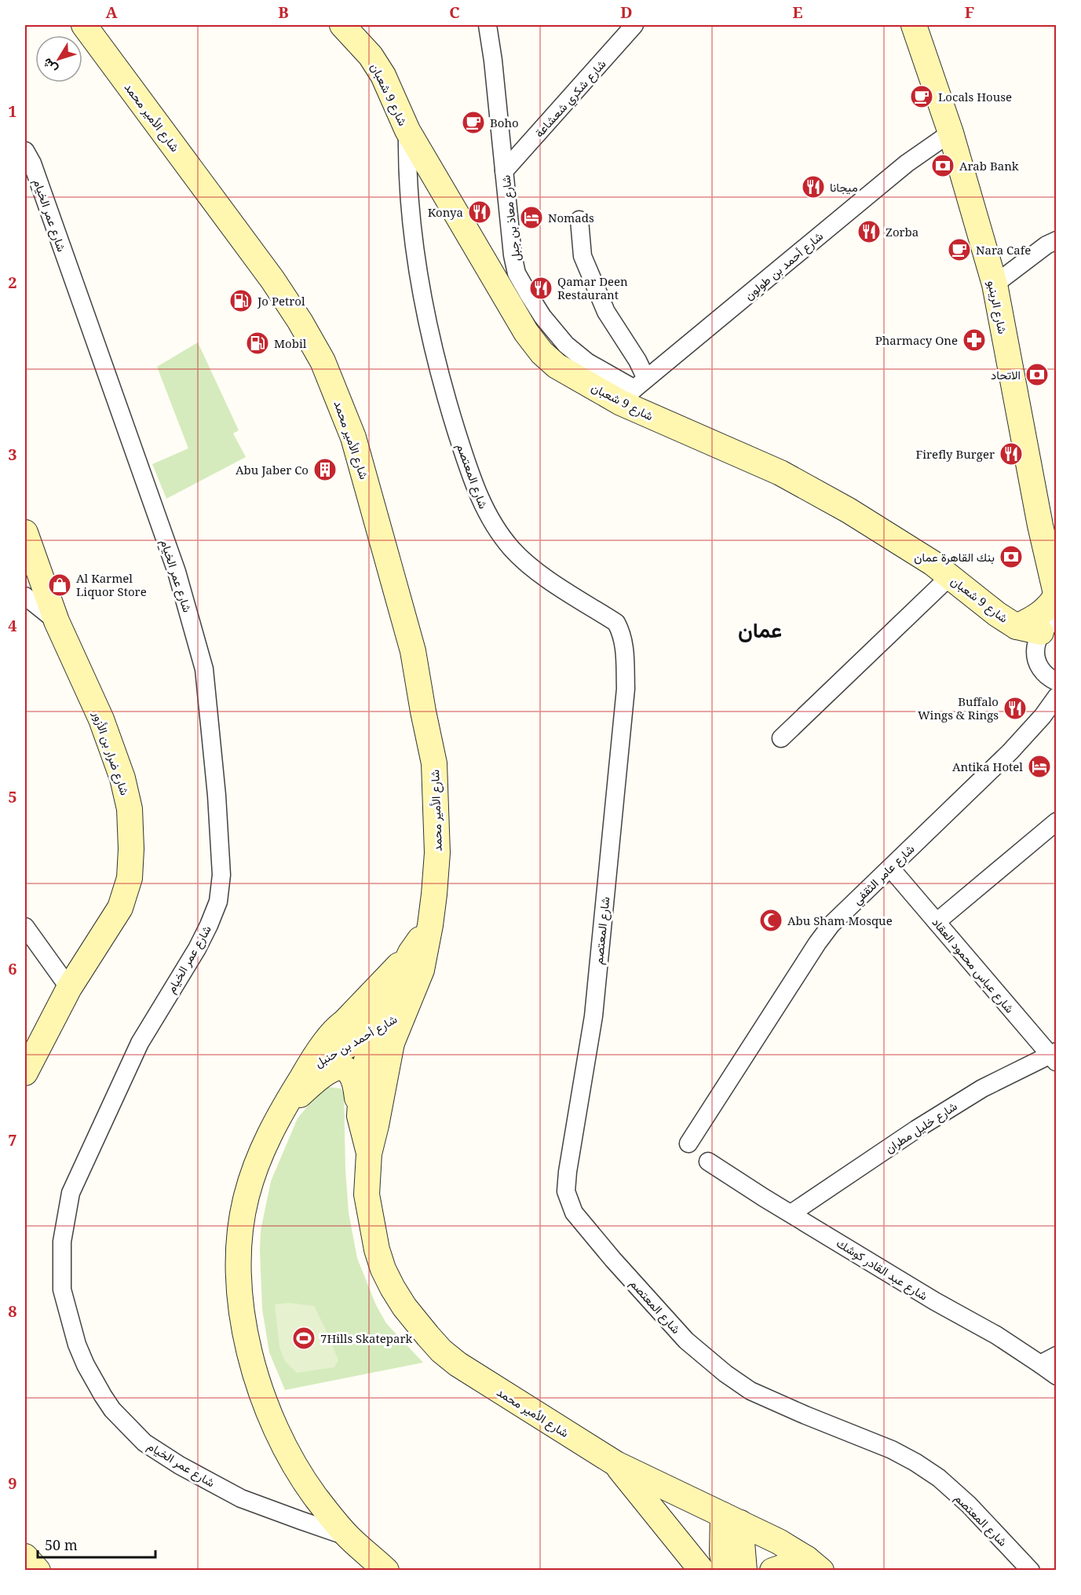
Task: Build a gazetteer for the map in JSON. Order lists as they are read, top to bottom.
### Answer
{
  "streets": {
    "street": [
      "شارع 9 شعبان",
      "شارع شكري شعشاعة",
      "شارع الأمير محمد",
      "شارع عمر الخيام",
      "شارع معاذ بن جبل",
      "شارع أحمد بن طولون",
      "شارع الرينبو",
      "شارع المعتصم",
      "شارع ضرار بن الأزور",
      "شارع عامر الثقفي",
      "شارع عباس محمود العقاد",
      "شارع أحمد بن حنبل",
      "شارع خليل مطران",
      "شارع عبد القادر كوشك"
    ]
  },
  "crossings": [
    ["شارع 9 شعبان", "شارع معاذ بن جبل"],
    ["شارع 9 شعبان", "شارع أحمد بن طولون"],
    ["شارع 9 شعبان", "شارع المعتصم"],
    ["شارع شكري شعشاعة", "شارع معاذ بن جبل"],
    ["شارع الأمير محمد", "شارع أحمد بن حنبل"],
    ["شارع عمر الخيام", "شارع أحمد بن حنبل"],
    ["شارع معاذ بن جبل", "شارع أحمد بن طولون"],
    ["شارع أحمد بن طولون", "شارع الرينبو"],
    ["شارع عامر الثقفي", "شارع عباس محمود العقاد"],
    ["شارع عباس محمود العقاد", "شارع خليل مطران"],
    ["شارع خليل مطران", "شارع عبد القادر كوشك"]
  ],
  "districts": ["عمان"],
  "places": {
    "cafe": ["Locals House", "Boho", "Nara Cafe"],
    "bank": ["Arab Bank", "الاتحاد", "بنك القاهرة عمان"],
    "restaurant": [
      "ميجانا",
      "Konya",
      "Zorba",
      "Qamar Deen Restaurant",
      "Firefly Burger",
      "Buffalo Wings & Rings"
    ],
    "hotel": ["Nomads", "Antika Hotel"],
    "fuel station": ["Jo Petrol", "Mobil"],
    "pharmacy": ["Pharmacy One"],
    "building": ["Abu Jaber Co"],
    "shop": ["Al Karmel Liquor Store"],
    "mosque": ["Abu Sham Mosque"],
    "sports": ["7Hills Skatepark"]
  },
  "scale_bar": "50 m",
  "north": "bottom left",
  "grid": {
    "columns": [
      "A",
      "B",
      "C",
      "D",
      "E",
      "F"
    ],
    "rows": [
      "1",
      "2",
      "3",
      "4",
      "5",
      "6",
      "7",
      "8",
      "9"
    ]
  }
}
